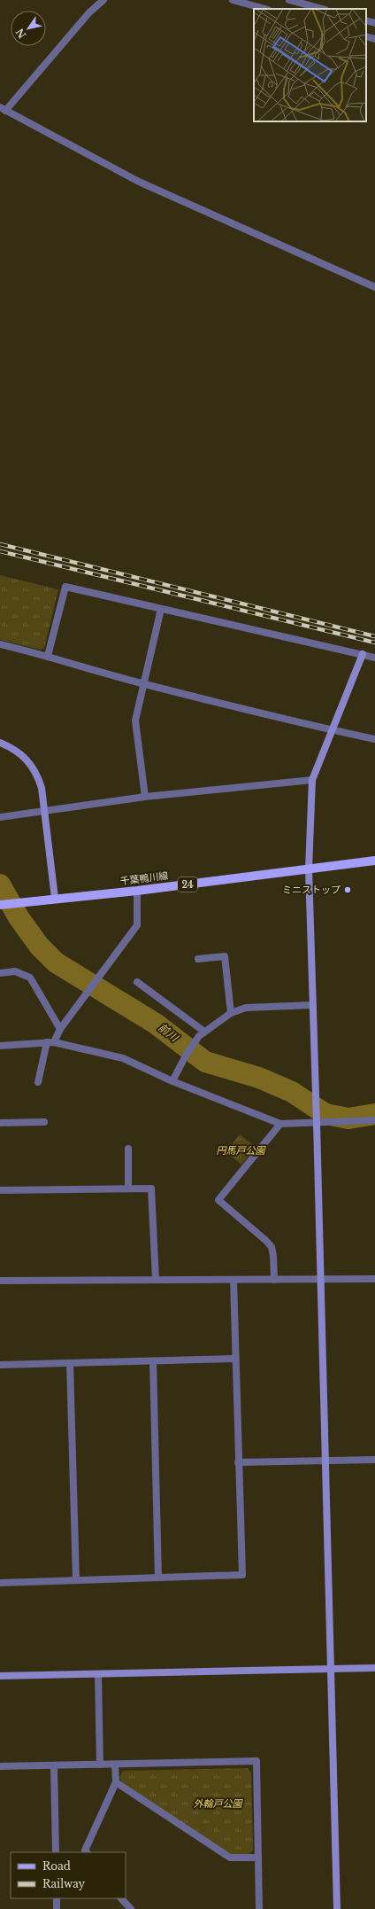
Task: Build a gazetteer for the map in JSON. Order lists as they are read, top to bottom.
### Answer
{
  "streets": {
    "main road": ["千葉鴨川線", "24"]
  },
  "water": ["前川"],
  "parks": ["円馬戸公園", "外輪戸公園"],
  "places": ["ミニストップ"],
  "legend": ["Road", "Railway"],
  "north": "bottom left"
}
